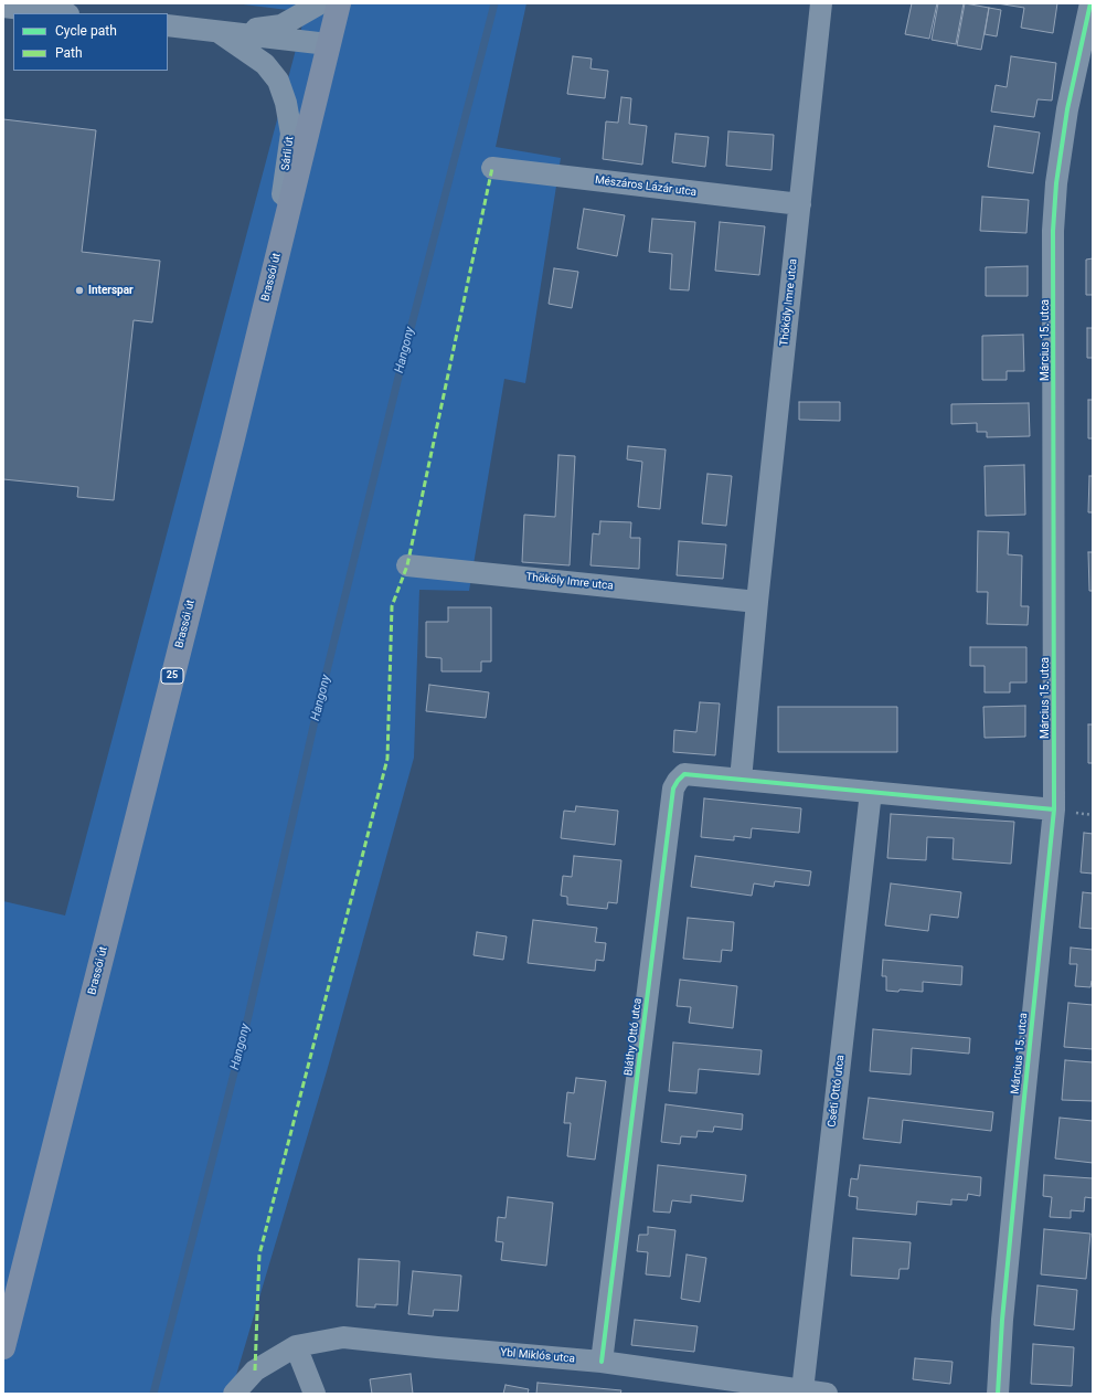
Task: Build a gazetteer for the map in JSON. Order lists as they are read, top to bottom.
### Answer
{
  "streets": {
    "main road": ["Brassói út", "25"],
    "street": [
      "Sárli út",
      "Mészáros Lázár utca",
      "Thököly Imre utca",
      "Március 15. utca",
      "Bláthy Ottó utca",
      "Cséti Ottó utca",
      "Ybl Miklós utca"
    ]
  },
  "crossings": [
    ["Sárli út", "Brassói út"],
    ["Mészáros Lázár utca", "Thököly Imre utca"],
    ["Thököly Imre utca", "Bláthy Ottó utca"],
    ["Bláthy Ottó utca", "Ybl Miklós utca"],
    ["Cséti Ottó utca", "Ybl Miklós utca"]
  ],
  "water": ["Hangony"],
  "places": ["Interspar"],
  "legend": ["Cycle path", "Path"]
}
